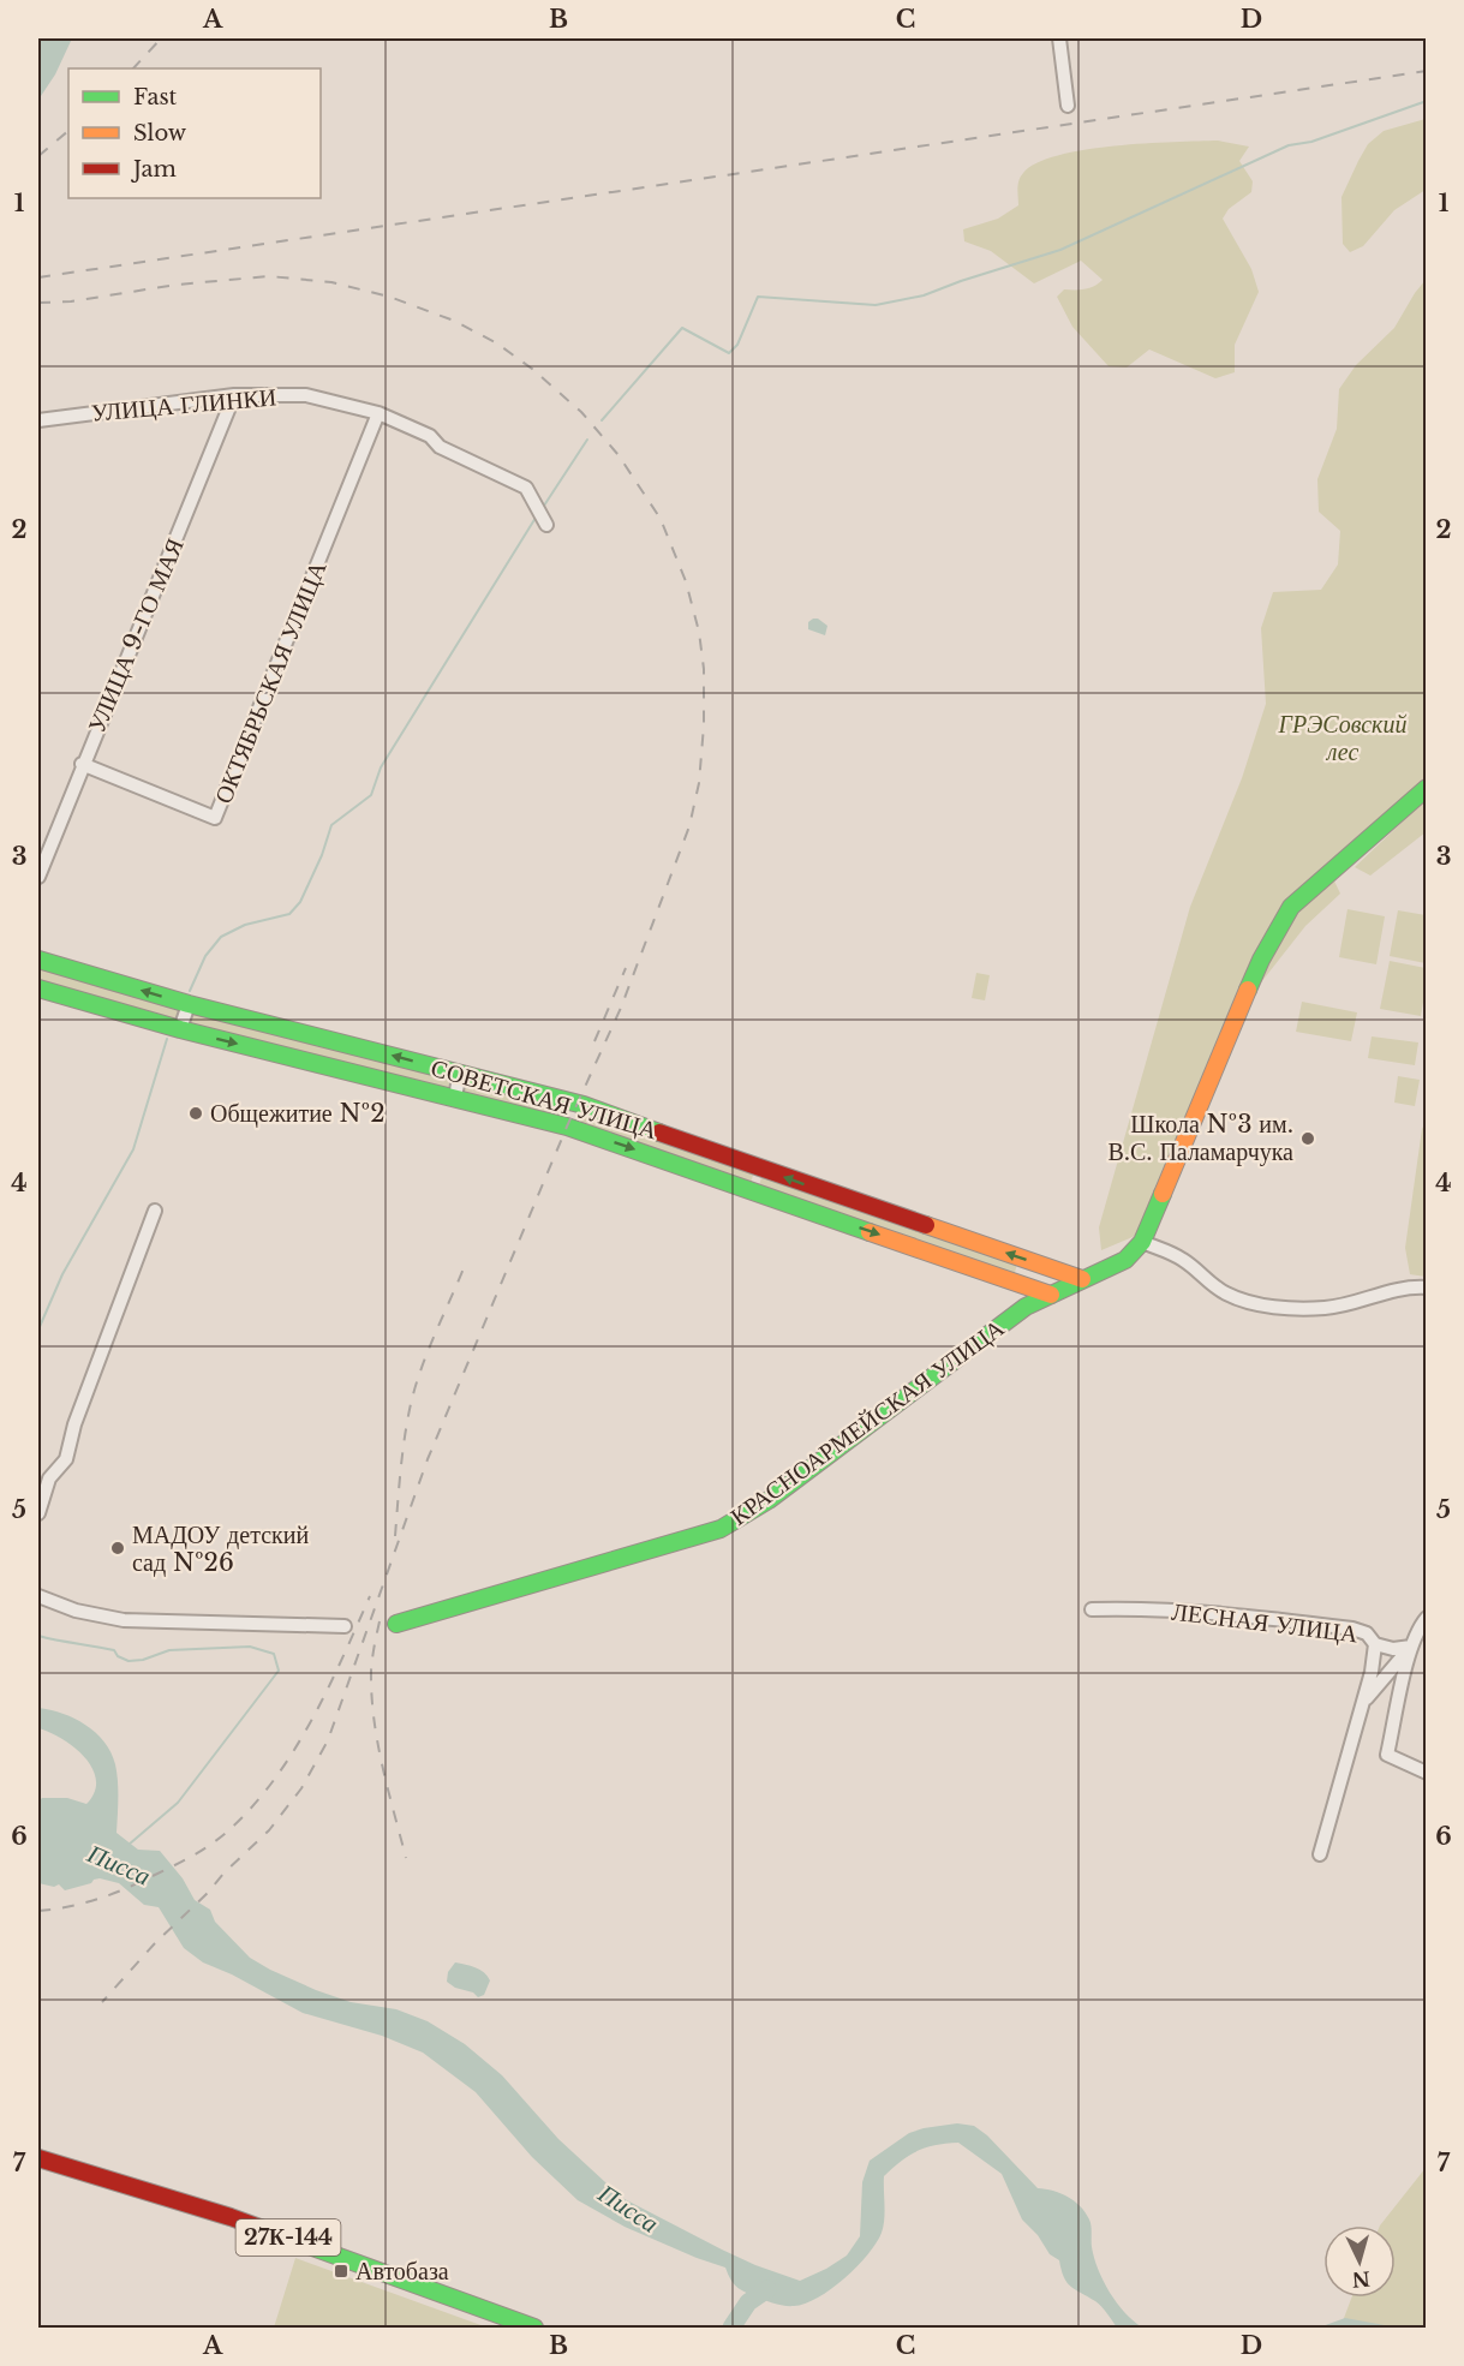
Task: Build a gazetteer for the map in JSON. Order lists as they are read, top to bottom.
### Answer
{
  "streets": {
    "main road": ["СОВЕТСКАЯ УЛИЦА", "КРАСНОАРМЕЙСКАЯ УЛИЦА", "27К-144"],
    "street": [
      "УЛИЦА ГЛИНКИ",
      "УЛИЦА 9-ГО МАЯ",
      "ОКТЯБРЬСКАЯ УЛИЦА",
      "ЛЕСНАЯ УЛИЦА"
    ]
  },
  "crossings": [
    ["УЛИЦА ГЛИНКИ", "УЛИЦА 9-ГО МАЯ"],
    ["УЛИЦА ГЛИНКИ", "ОКТЯБРЬСКАЯ УЛИЦА"],
    ["УЛИЦА 9-ГО МАЯ", "ОКТЯБРЬСКАЯ УЛИЦА"],
    ["СОВЕТСКАЯ УЛИЦА", "КРАСНОАРМЕЙСКАЯ УЛИЦА"]
  ],
  "water": ["Писса"],
  "parks": ["ГРЭСовский лес"],
  "places": {
    "other": ["Общежитие №2", "Школа №3 им. В.С. Паламарчука", "МАДОУ детский сад №26"],
    "transit": ["Автобаза"]
  },
  "legend": ["Fast", "Slow", "Jam"],
  "north": "bottom",
  "grid": {
    "columns": [
      "A",
      "B",
      "C",
      "D"
    ],
    "rows": [
      "1",
      "2",
      "3",
      "4",
      "5",
      "6",
      "7"
    ]
  }
}
